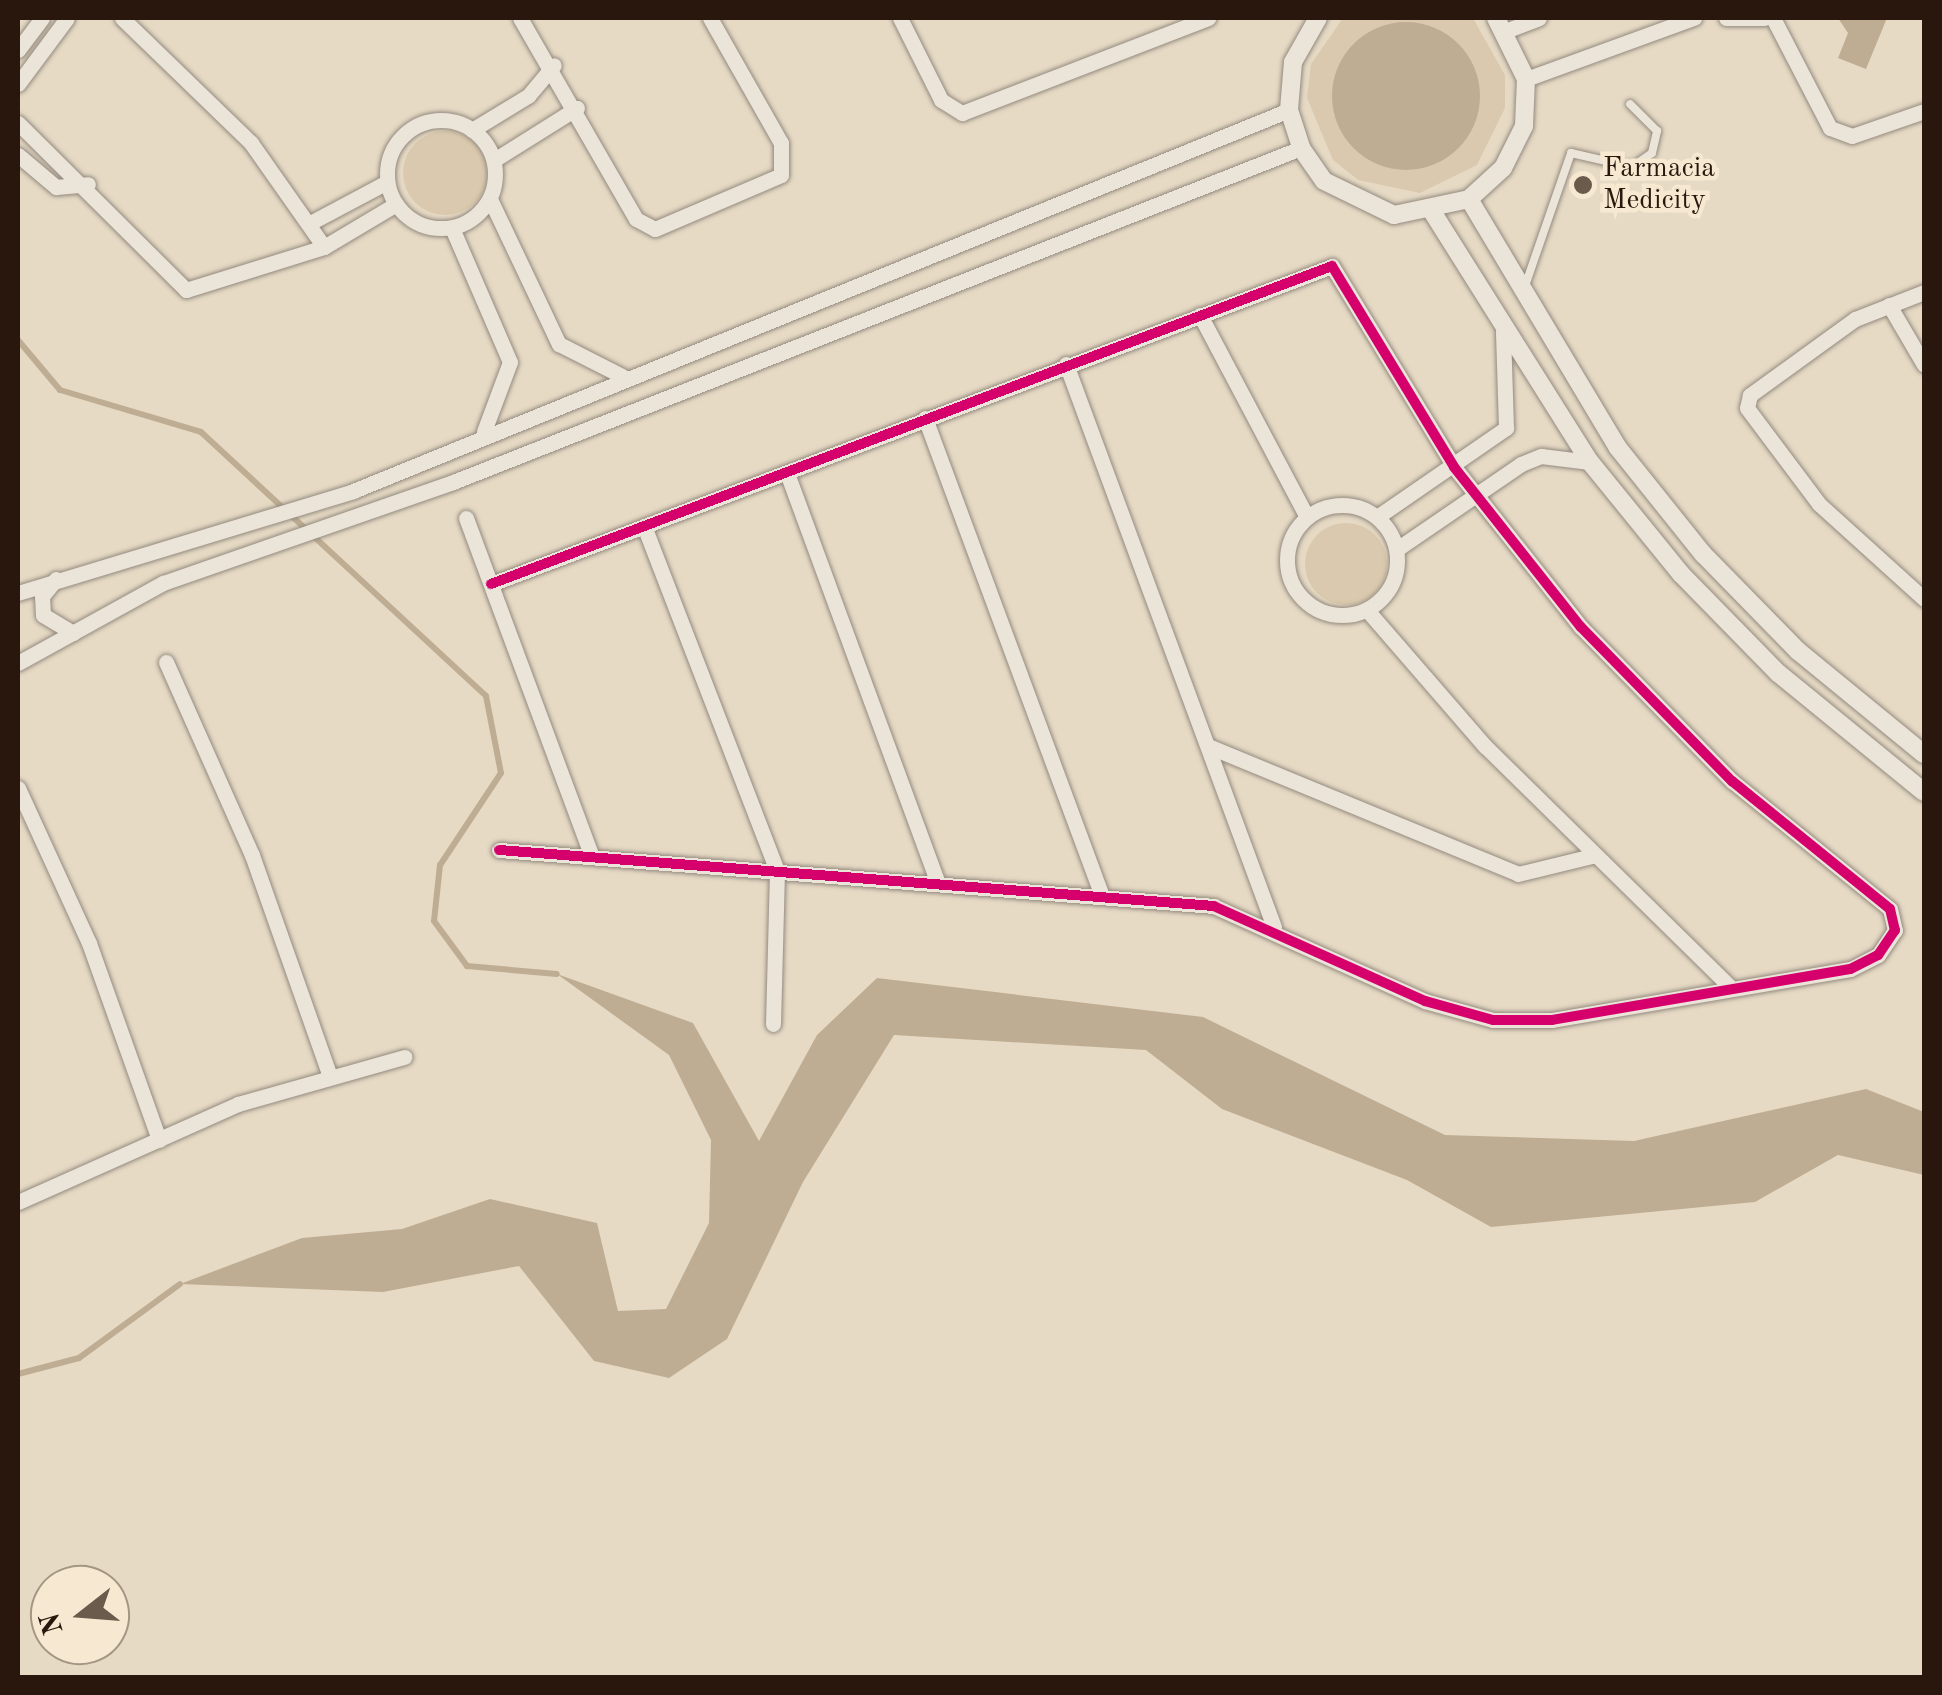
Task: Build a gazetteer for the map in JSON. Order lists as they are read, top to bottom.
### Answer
{
  "places": ["Farmacia Medicity"],
  "north": "left"
}
